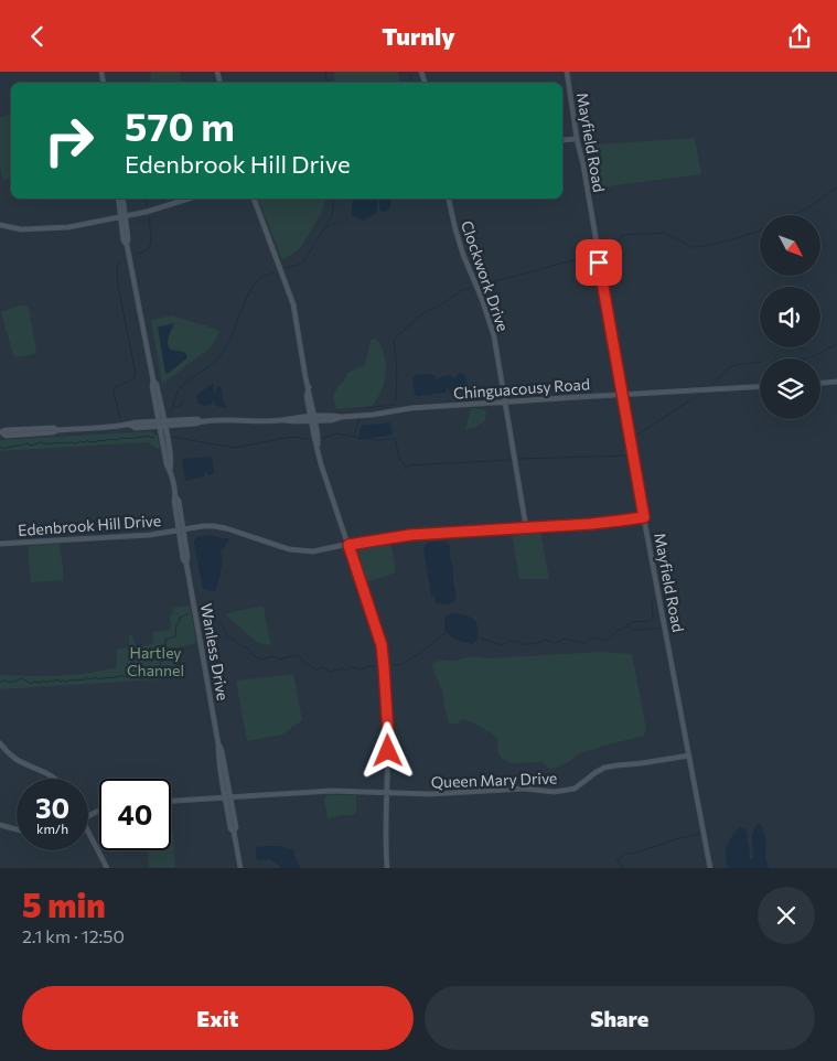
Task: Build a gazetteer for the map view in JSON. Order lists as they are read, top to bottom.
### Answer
{
  "streets": {
    "street": [
      "Mayfield Road",
      "Clockwork Drive",
      "Chinguacousy Road",
      "Edenbrook Hill Drive",
      "Wanless Drive",
      "Queen Mary Drive"
    ]
  },
  "crossings": [
    ["Mayfield Road", "Chinguacousy Road"],
    ["Mayfield Road", "Edenbrook Hill Drive"],
    ["Mayfield Road", "Queen Mary Drive"],
    ["Clockwork Drive", "Chinguacousy Road"],
    ["Clockwork Drive", "Edenbrook Hill Drive"],
    ["Chinguacousy Road", "Wanless Drive"],
    ["Edenbrook Hill Drive", "Wanless Drive"],
    ["Wanless Drive", "Queen Mary Drive"]
  ],
  "parks": ["Hartley Channel"],
  "north": "bottom right",
  "page": {
    "header": "Turnly",
    "turn": ["570 m", "Edenbrook Hill Drive"],
    "speed": "30 km/h",
    "limit": "40",
    "heading": ["5 min", "2.1 km · 12:50"],
    "buttons": ["Exit", "Share"]
  }
}
